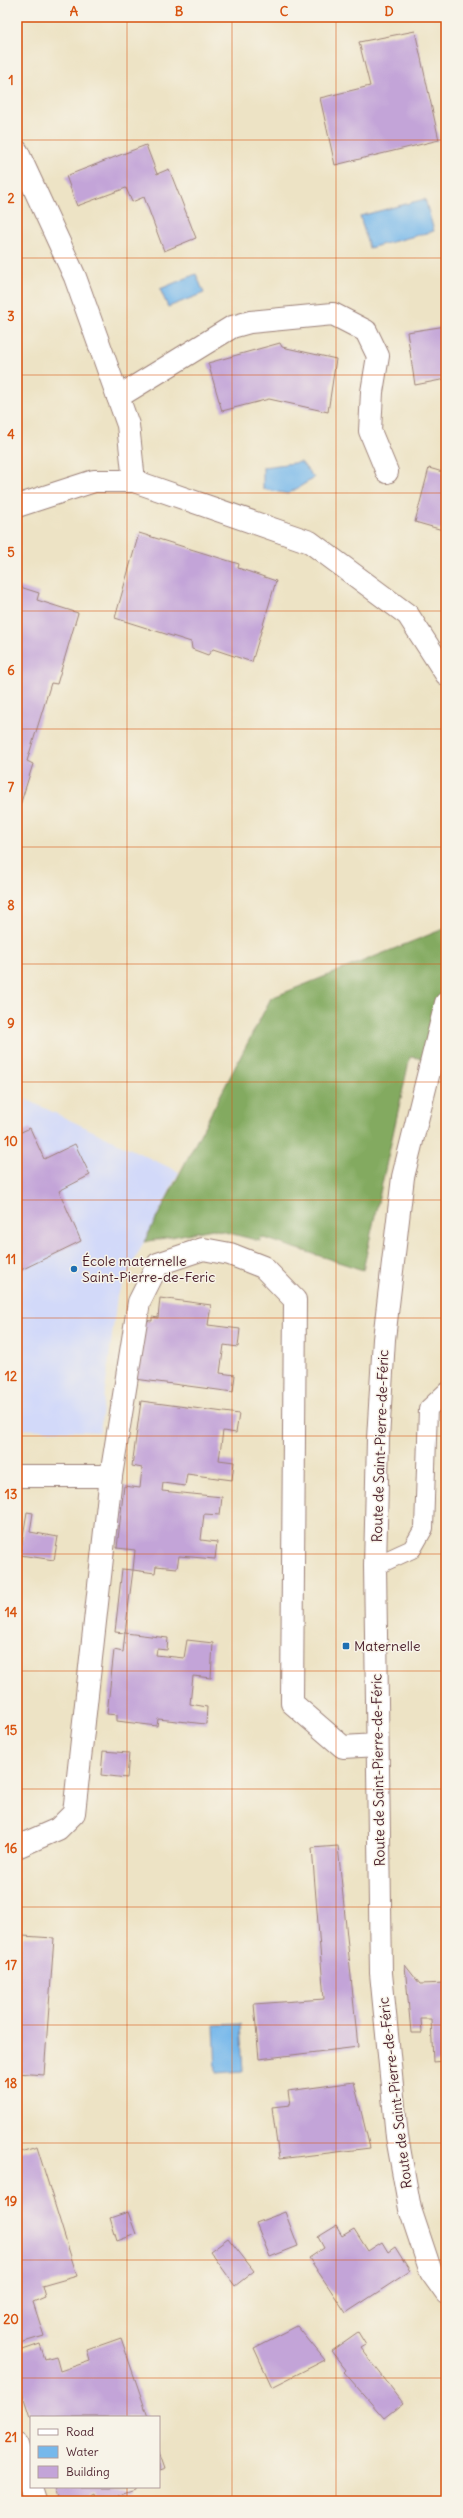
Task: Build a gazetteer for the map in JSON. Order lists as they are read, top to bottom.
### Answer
{
  "streets": {
    "street": ["Route de Saint-Pierre-de-Féric"]
  },
  "places": {
    "other": ["École maternelle Saint-Pierre-de-Feric"],
    "transit": ["Maternelle"]
  },
  "legend": ["Road", "Water", "Building"],
  "grid": {
    "columns": [
      "A",
      "B",
      "C",
      "D"
    ],
    "rows": [
      "1",
      "2",
      "3",
      "4",
      "5",
      "6",
      "7",
      "8",
      "9",
      "10",
      "11",
      "12",
      "13",
      "14",
      "15",
      "16",
      "17",
      "18",
      "19",
      "20",
      "21"
    ]
  }
}
